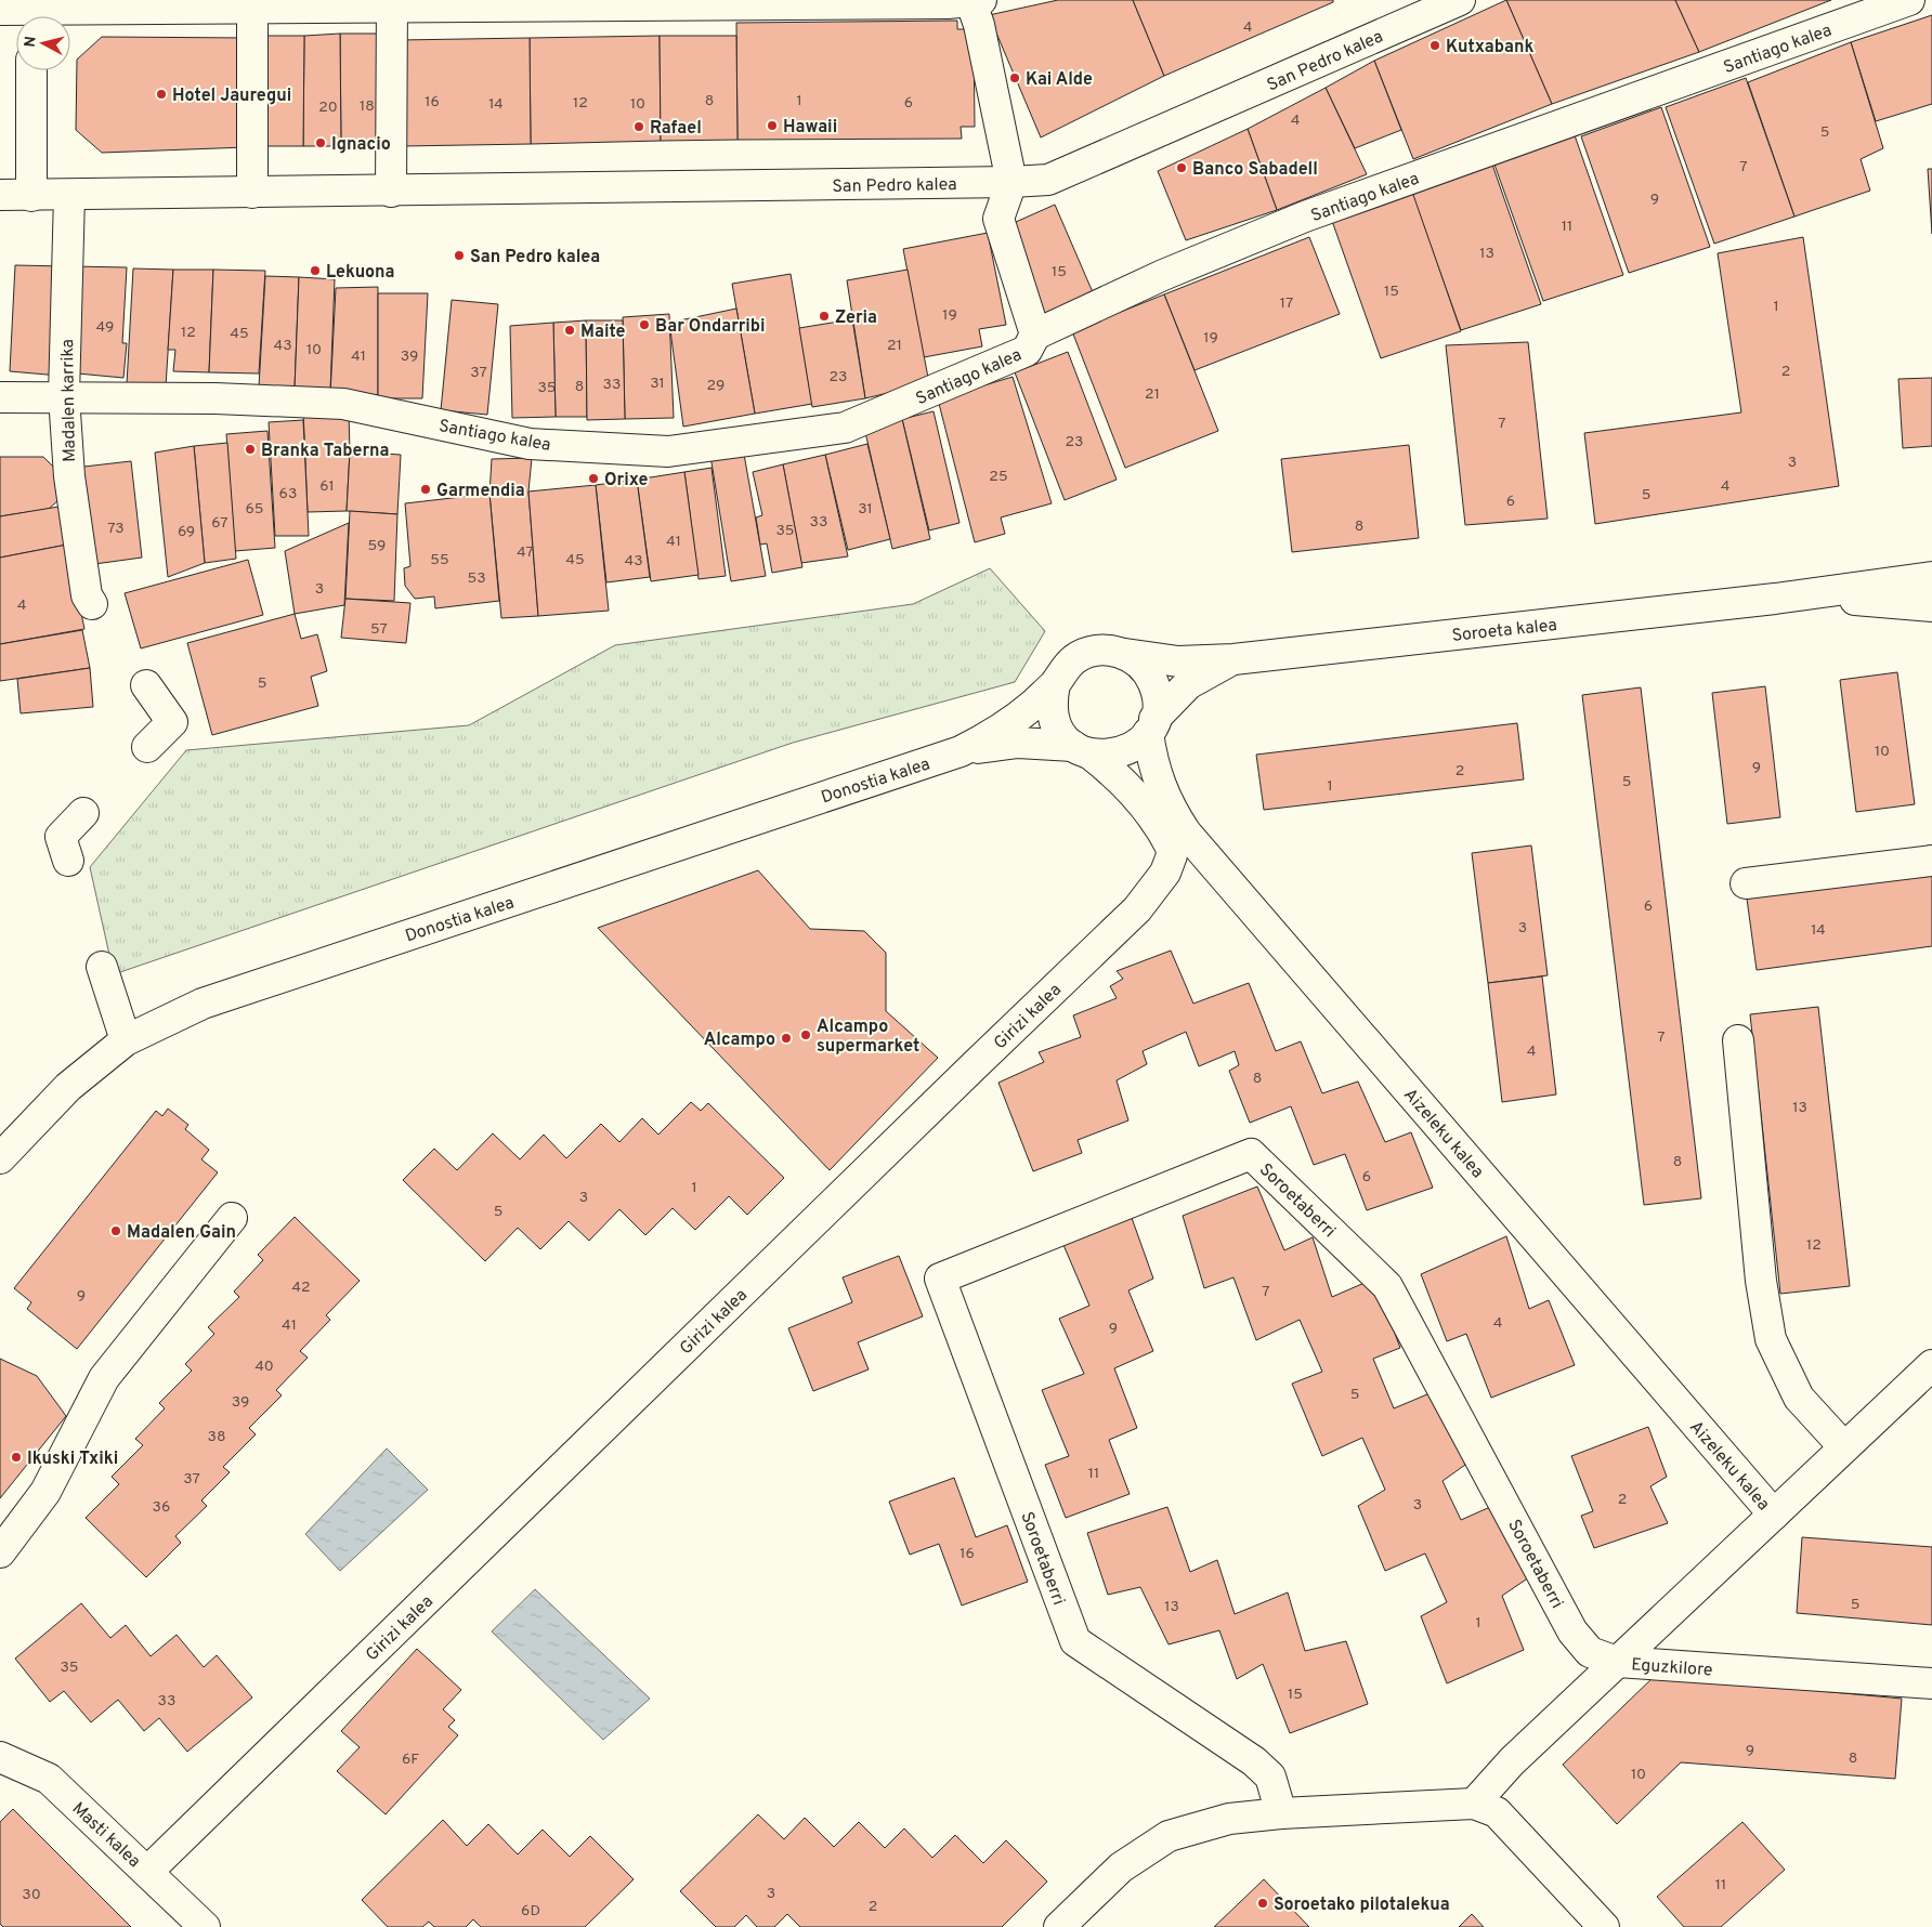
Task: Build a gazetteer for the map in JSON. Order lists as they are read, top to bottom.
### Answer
{
  "streets": {
    "street": [
      "Santiago kalea",
      "San Pedro kalea",
      "Madalen karrika",
      "Soroeta kalea",
      "Donostia kalea",
      "Girizi kalea",
      "Aizeleku kalea",
      "Soroetaberri",
      "Eguzkilore",
      "Masti kalea"
    ]
  },
  "crossings": [
    ["Santiago kalea", "Madalen karrika"],
    ["San Pedro kalea", "Madalen karrika"],
    ["Soroeta kalea", "Donostia kalea"],
    ["Soroeta kalea", "Girizi kalea"],
    ["Soroeta kalea", "Aizeleku kalea"],
    ["Donostia kalea", "Girizi kalea"],
    ["Donostia kalea", "Aizeleku kalea"],
    ["Girizi kalea", "Aizeleku kalea"],
    ["Girizi kalea", "Masti kalea"],
    ["Aizeleku kalea", "Eguzkilore"],
    ["Soroetaberri", "Eguzkilore"]
  ],
  "places": [
    "Kutxabank",
    "Kai Alde",
    "Hotel Jauregui",
    "Hawaii",
    "Rafael",
    "Ignacio",
    "Banco Sabadell",
    "San Pedro kalea",
    "Lekuona",
    "Zeria",
    "Bar Ondarribi",
    "Maite",
    "Branka Taberna",
    "Orixe",
    "Garmendia",
    "Alcampo supermarket",
    "Alcampo",
    "Madalen Gain",
    "Ikuski Txiki",
    "Soroetako pilotalekua"
  ],
  "house_numbers": [
    "4",
    "8",
    "1",
    "16",
    "12",
    "6",
    "14",
    "10",
    "18",
    "20",
    "4",
    "5",
    "7",
    "9",
    "11",
    "13",
    "15",
    "15",
    "17",
    "1",
    "19",
    "49",
    "12",
    "45",
    "19",
    "43",
    "21",
    "10",
    "41",
    "39",
    "2",
    "37",
    "23",
    "31",
    "33",
    "29",
    "8",
    "35",
    "21",
    "7",
    "23",
    "3",
    "25",
    "61",
    "4",
    "63",
    "5",
    "6",
    "65",
    "31",
    "33",
    "67",
    "8",
    "73",
    "35",
    "69",
    "41",
    "59",
    "47",
    "55",
    "45",
    "43",
    "53",
    "3",
    "4",
    "57",
    "5",
    "10",
    "9",
    "2",
    "5",
    "1",
    "6",
    "3",
    "14",
    "7",
    "4",
    "8",
    "13",
    "8",
    "6",
    "1",
    "3",
    "5",
    "12",
    "42",
    "7",
    "9",
    "4",
    "41",
    "9",
    "40",
    "5",
    "39",
    "38",
    "11",
    "37",
    "2",
    "3",
    "36",
    "16",
    "5",
    "13",
    "1",
    "35",
    "15",
    "33",
    "9",
    "8",
    "6F",
    "10",
    "11",
    "3",
    "30",
    "2",
    "6D"
  ],
  "north": "left"
}
